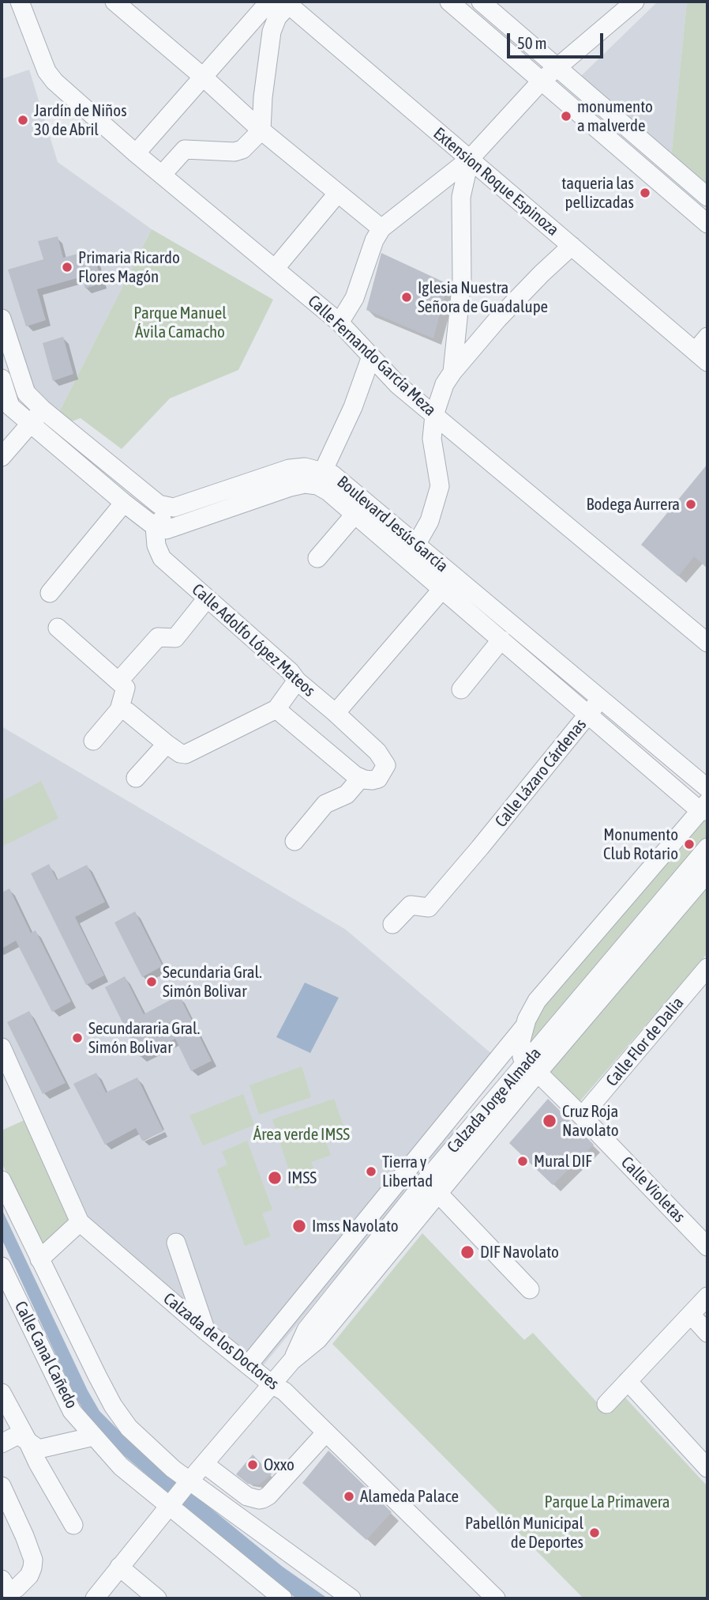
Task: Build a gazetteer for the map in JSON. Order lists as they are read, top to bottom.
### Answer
{
  "streets": {
    "street": [
      "Extension Roque Espinoza",
      "Calle Fernando García Meza",
      "Boulevard Jesús García",
      "Calle Adolfo López Mateos",
      "Calle Lázaro Cárdenas",
      "Calle Flor de Dalia",
      "Calzada Jorge Almada",
      "Calle Violetas",
      "Calzada de los Doctores",
      "Calle Canal Cañedo"
    ]
  },
  "crossings": [
    ["Boulevard Jesús García", "Calle Adolfo López Mateos"],
    ["Boulevard Jesús García", "Calle Lázaro Cárdenas"],
    ["Calle Flor de Dalia", "Calle Violetas"],
    ["Calzada Jorge Almada", "Calle Violetas"],
    ["Calzada Jorge Almada", "Calzada de los Doctores"],
    ["Calzada Jorge Almada", "Calle Canal Cañedo"]
  ],
  "parks": ["Parque Manuel Ávila Camacho", "Área verde IMSS", "Parque La Primavera"],
  "places": [
    "monumento a malverde",
    "Jardín de Niños 30 de Abril",
    "taqueria las pellizcadas",
    "Primaria Ricardo Flores Magón",
    "Iglesia Nuestra Señora de Guadalupe",
    "Bodega Aurrera",
    "Monumento Club Rotario",
    "Secundaria Gral. Simón Bolivar",
    "Secundararia Gral. Simón Bolivar",
    "Cruz Roja Navolato",
    "Mural DIF",
    "Tierra y Libertad",
    "IMSS",
    "Imss Navolato",
    "DIF Navolato",
    "Oxxo",
    "Alameda Palace",
    "Pabellón Municipal de Deportes"
  ],
  "scale_bar": "50 m"
}
